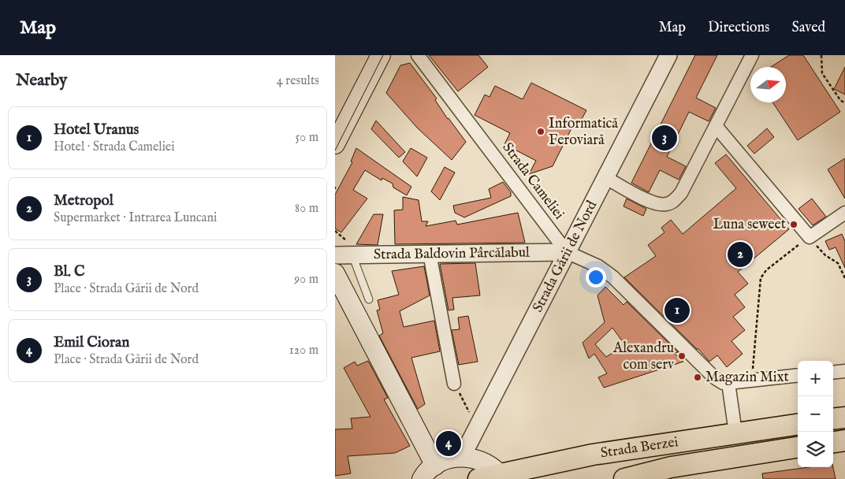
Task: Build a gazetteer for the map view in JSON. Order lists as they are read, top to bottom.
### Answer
{
  "streets": {
    "main road": ["Strada Berzei"],
    "street": ["Strada Cameliei", "Strada Baldovin Pârcălabul", "Strada Gării de Nord"]
  },
  "crossings": [
    ["Strada Cameliei", "Strada Baldovin Pârcălabul"],
    ["Strada Cameliei", "Strada Gării de Nord"],
    ["Strada Baldovin Pârcălabul", "Strada Gării de Nord"]
  ],
  "places": [
    "Informatică Feroviară",
    "Luna seweet",
    "Alexandru com serv",
    "Magazin Mixt"
  ],
  "north": "right",
  "page": {
    "header": "Map",
    "nav": ["Map", "Directions", "Saved"],
    "heading": ["Nearby", "4 results"],
    "list": [
      {
        "mark": "1",
        "name": "Hotel Uranus",
        "note": "Hotel · Strada Cameliei",
        "value": "50 m"
      },
      {
        "mark": "2",
        "name": "Metropol",
        "note": "Supermarket · Intrarea Luncani",
        "value": "80 m"
      },
      {
        "mark": "3",
        "name": "Bl. C",
        "note": "Place · Strada Gării de Nord",
        "value": "90 m"
      },
      {
        "mark": "4",
        "name": "Emil Cioran",
        "note": "Place · Strada Gării de Nord",
        "value": "120 m"
      }
    ],
    "pins": [
      "3",
      "2",
      "1",
      "4"
    ],
    "map_buttons": ["+", "−"]
  }
}
